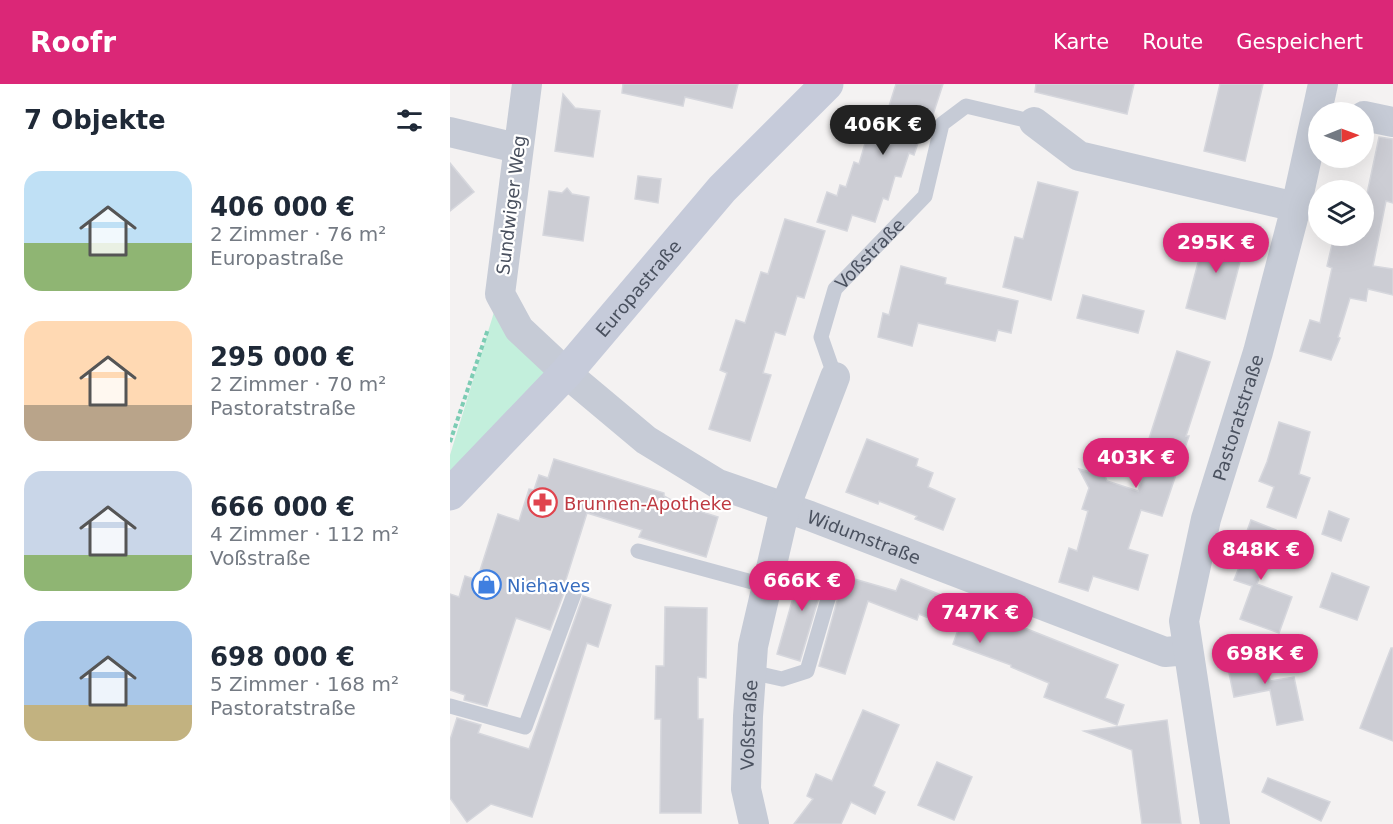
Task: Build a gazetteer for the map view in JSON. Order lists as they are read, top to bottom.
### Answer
{
  "streets": {
    "street": [
      "Sundwiger Weg",
      "Voßstraße",
      "Europastraße",
      "Pastoratstraße",
      "Widumstraße"
    ]
  },
  "crossings": [
    ["Sundwiger Weg", "Europastraße"],
    ["Sundwiger Weg", "Widumstraße"],
    ["Voßstraße", "Pastoratstraße"],
    ["Voßstraße", "Widumstraße"],
    ["Europastraße", "Widumstraße"],
    ["Pastoratstraße", "Widumstraße"]
  ],
  "places": {
    "pharmacy": ["Brunnen-Apotheke"],
    "shop": ["Niehaves"]
  },
  "north": "right",
  "page": {
    "header": "Roofr",
    "nav": ["Karte", "Route", "Gespeichert"],
    "heading": "7 Objekte",
    "price": [
      "406K €",
      "295K €",
      "403K €",
      "848K €",
      "666K €",
      "747K €",
      "698K €"
    ],
    "list": [
      {
        "name": "406 000 €",
        "note": "2 Zimmer · 76 m² · Europastraße"
      },
      {
        "name": "295 000 €",
        "note": "2 Zimmer · 70 m² · Pastoratstraße"
      },
      {
        "name": "666 000 €",
        "note": "4 Zimmer · 112 m² · Voßstraße"
      },
      {
        "name": "698 000 €",
        "note": "5 Zimmer · 168 m² · Pastoratstraße"
      }
    ]
  }
}
